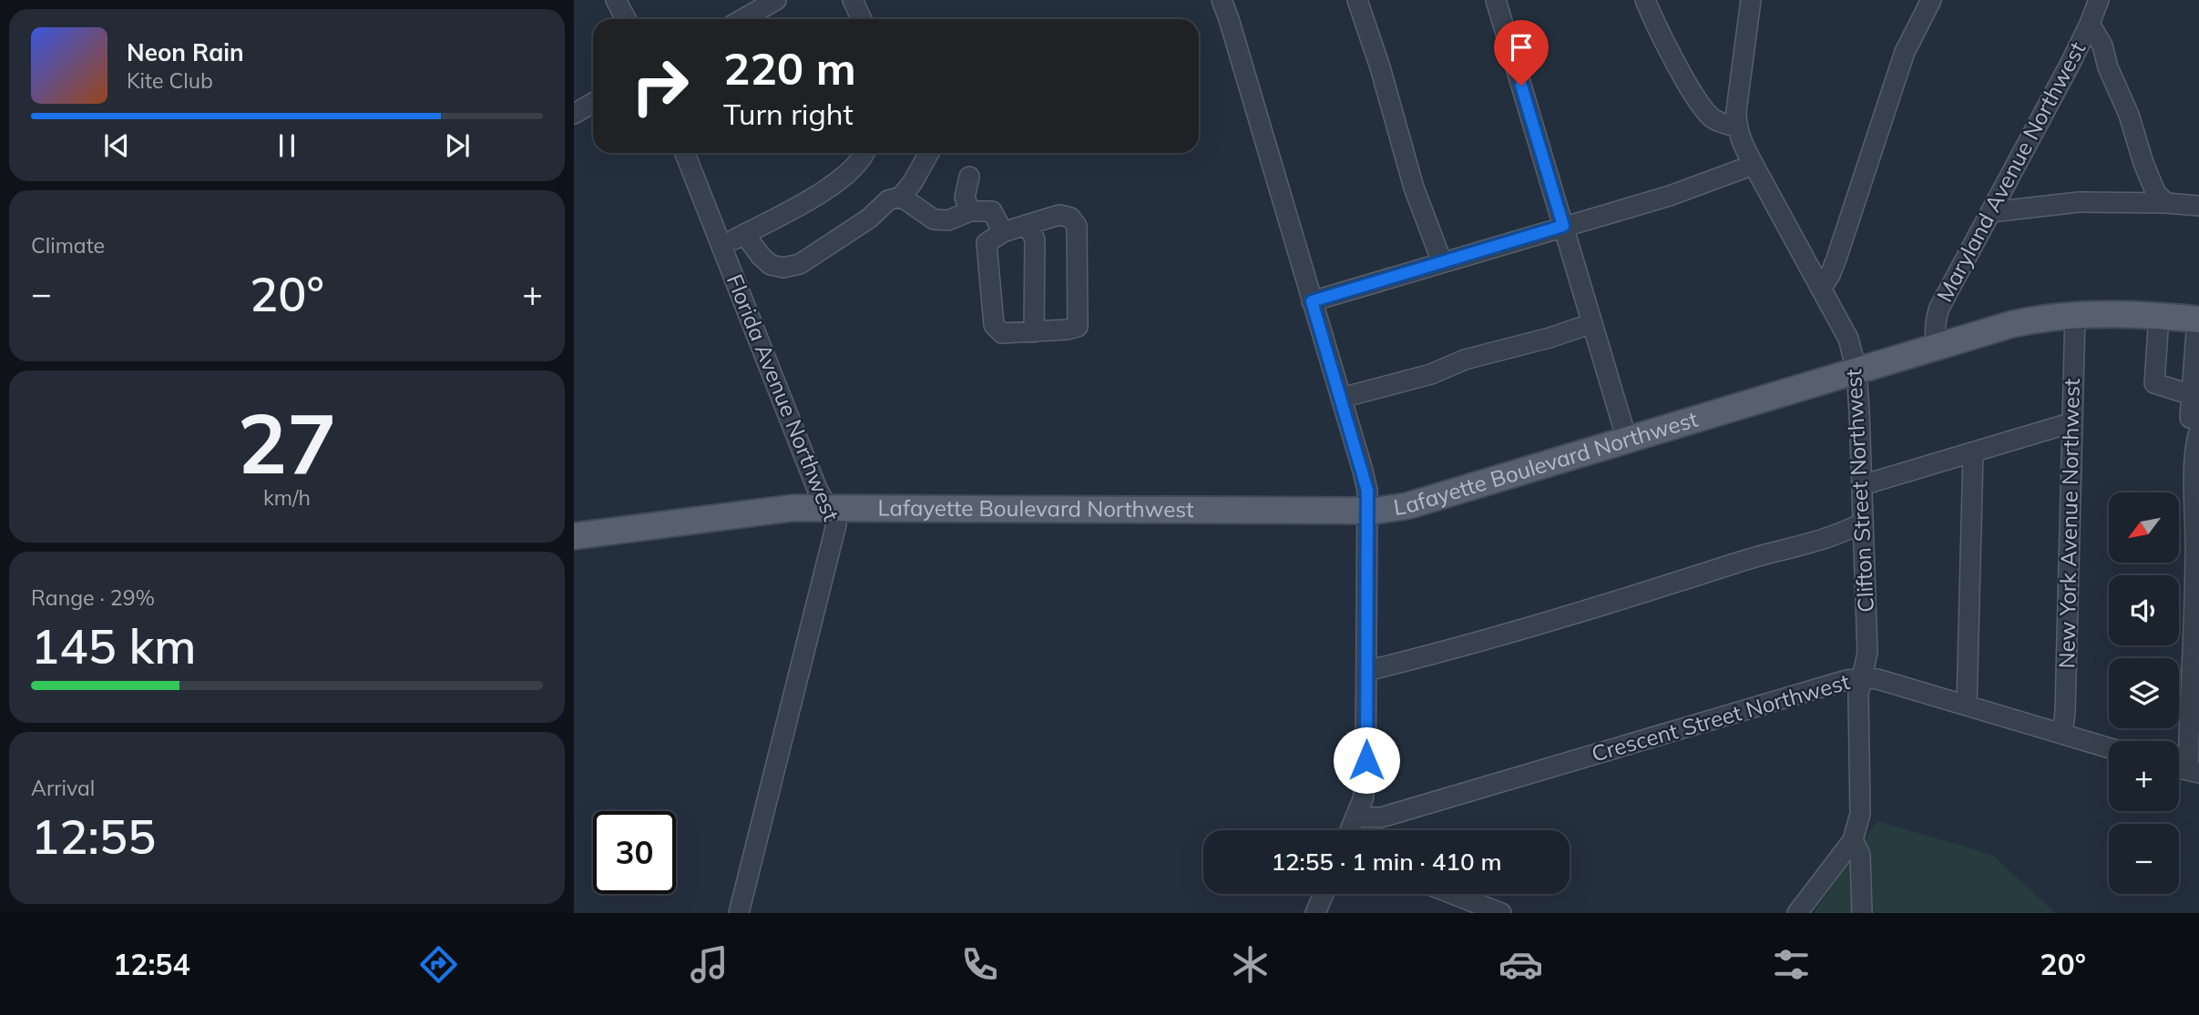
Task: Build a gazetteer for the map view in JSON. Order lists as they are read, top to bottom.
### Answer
{
  "streets": {
    "main road": ["Lafayette Boulevard Northwest"],
    "street": [
      "Maryland Avenue Northwest",
      "Florida Avenue Northwest",
      "Clifton Street Northwest",
      "New York Avenue Northwest",
      "Crescent Street Northwest"
    ]
  },
  "crossings": [
    ["Maryland Avenue Northwest", "Lafayette Boulevard Northwest"],
    ["Florida Avenue Northwest", "Lafayette Boulevard Northwest"],
    ["Lafayette Boulevard Northwest", "Clifton Street Northwest"],
    ["Lafayette Boulevard Northwest", "New York Avenue Northwest"],
    ["Clifton Street Northwest", "Crescent Street Northwest"],
    ["New York Avenue Northwest", "Crescent Street Northwest"]
  ],
  "north": "bottom left",
  "page": {
    "turn": ["220 m", "Turn right"],
    "song": ["Neon Rain", "Kite Club"],
    "tile": [
      "Climate",
      ["27", "km/h"],
      ["Range · 29%", "145 km"],
      ["Arrival", "12:55"]
    ],
    "heat": ["−", "20°", "+"],
    "map_buttons": ["+", "−"],
    "limit": "30",
    "trip": "12:55 · 1 min · 410 m",
    "tabs": ["12:54", "20°"]
  }
}
